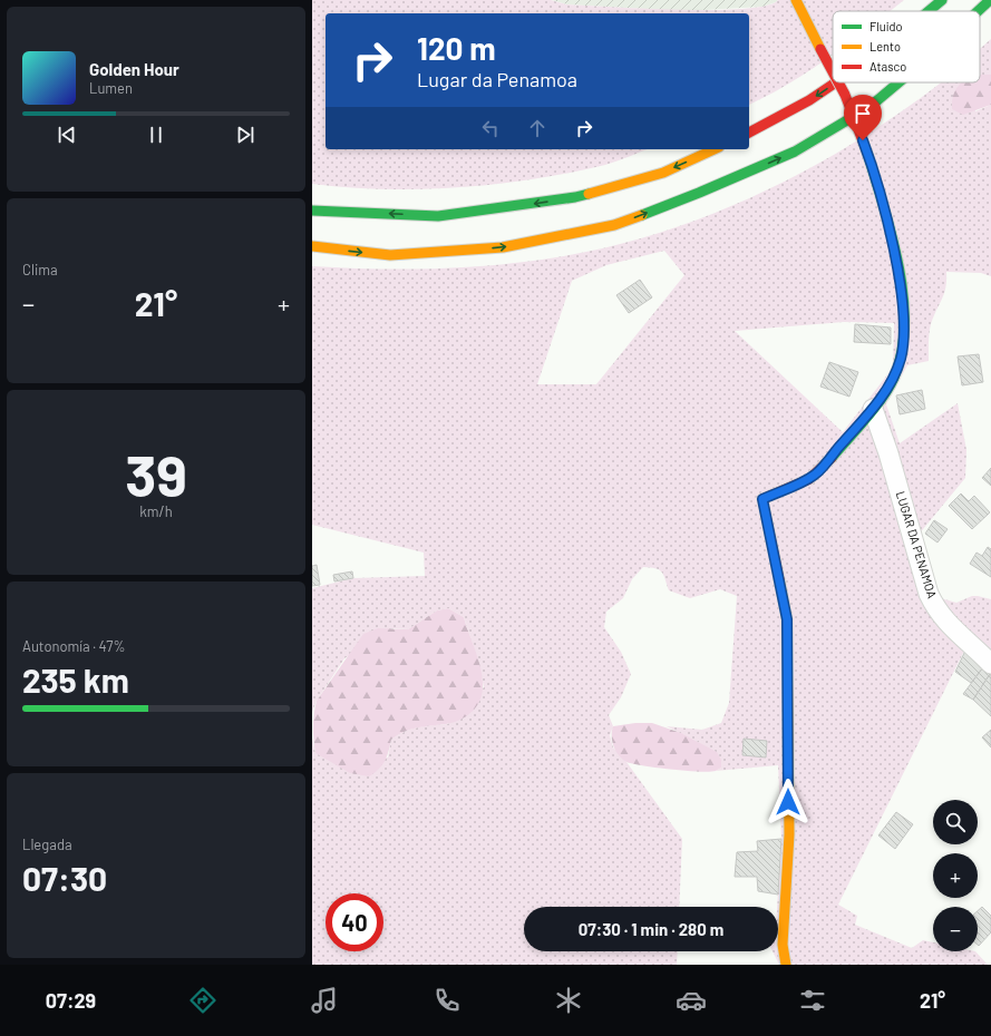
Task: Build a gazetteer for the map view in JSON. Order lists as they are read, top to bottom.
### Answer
{
  "streets": {
    "street": ["LUGAR DA PENAMOA"]
  },
  "legend": ["Fluido", "Lento", "Atasco"],
  "page": {
    "turn": ["120 m", "Lugar da Penamoa"],
    "song": ["Golden Hour", "Lumen"],
    "tile": [
      "Clima",
      ["39", "km/h"],
      ["Autonomía · 47%", "235 km"],
      ["Llegada", "07:30"]
    ],
    "heat": ["−", "21°", "+"],
    "map_buttons": ["+", "−"],
    "limit": "40",
    "trip": "07:30 · 1 min · 280 m",
    "tabs": ["07:29", "21°"]
  }
}
